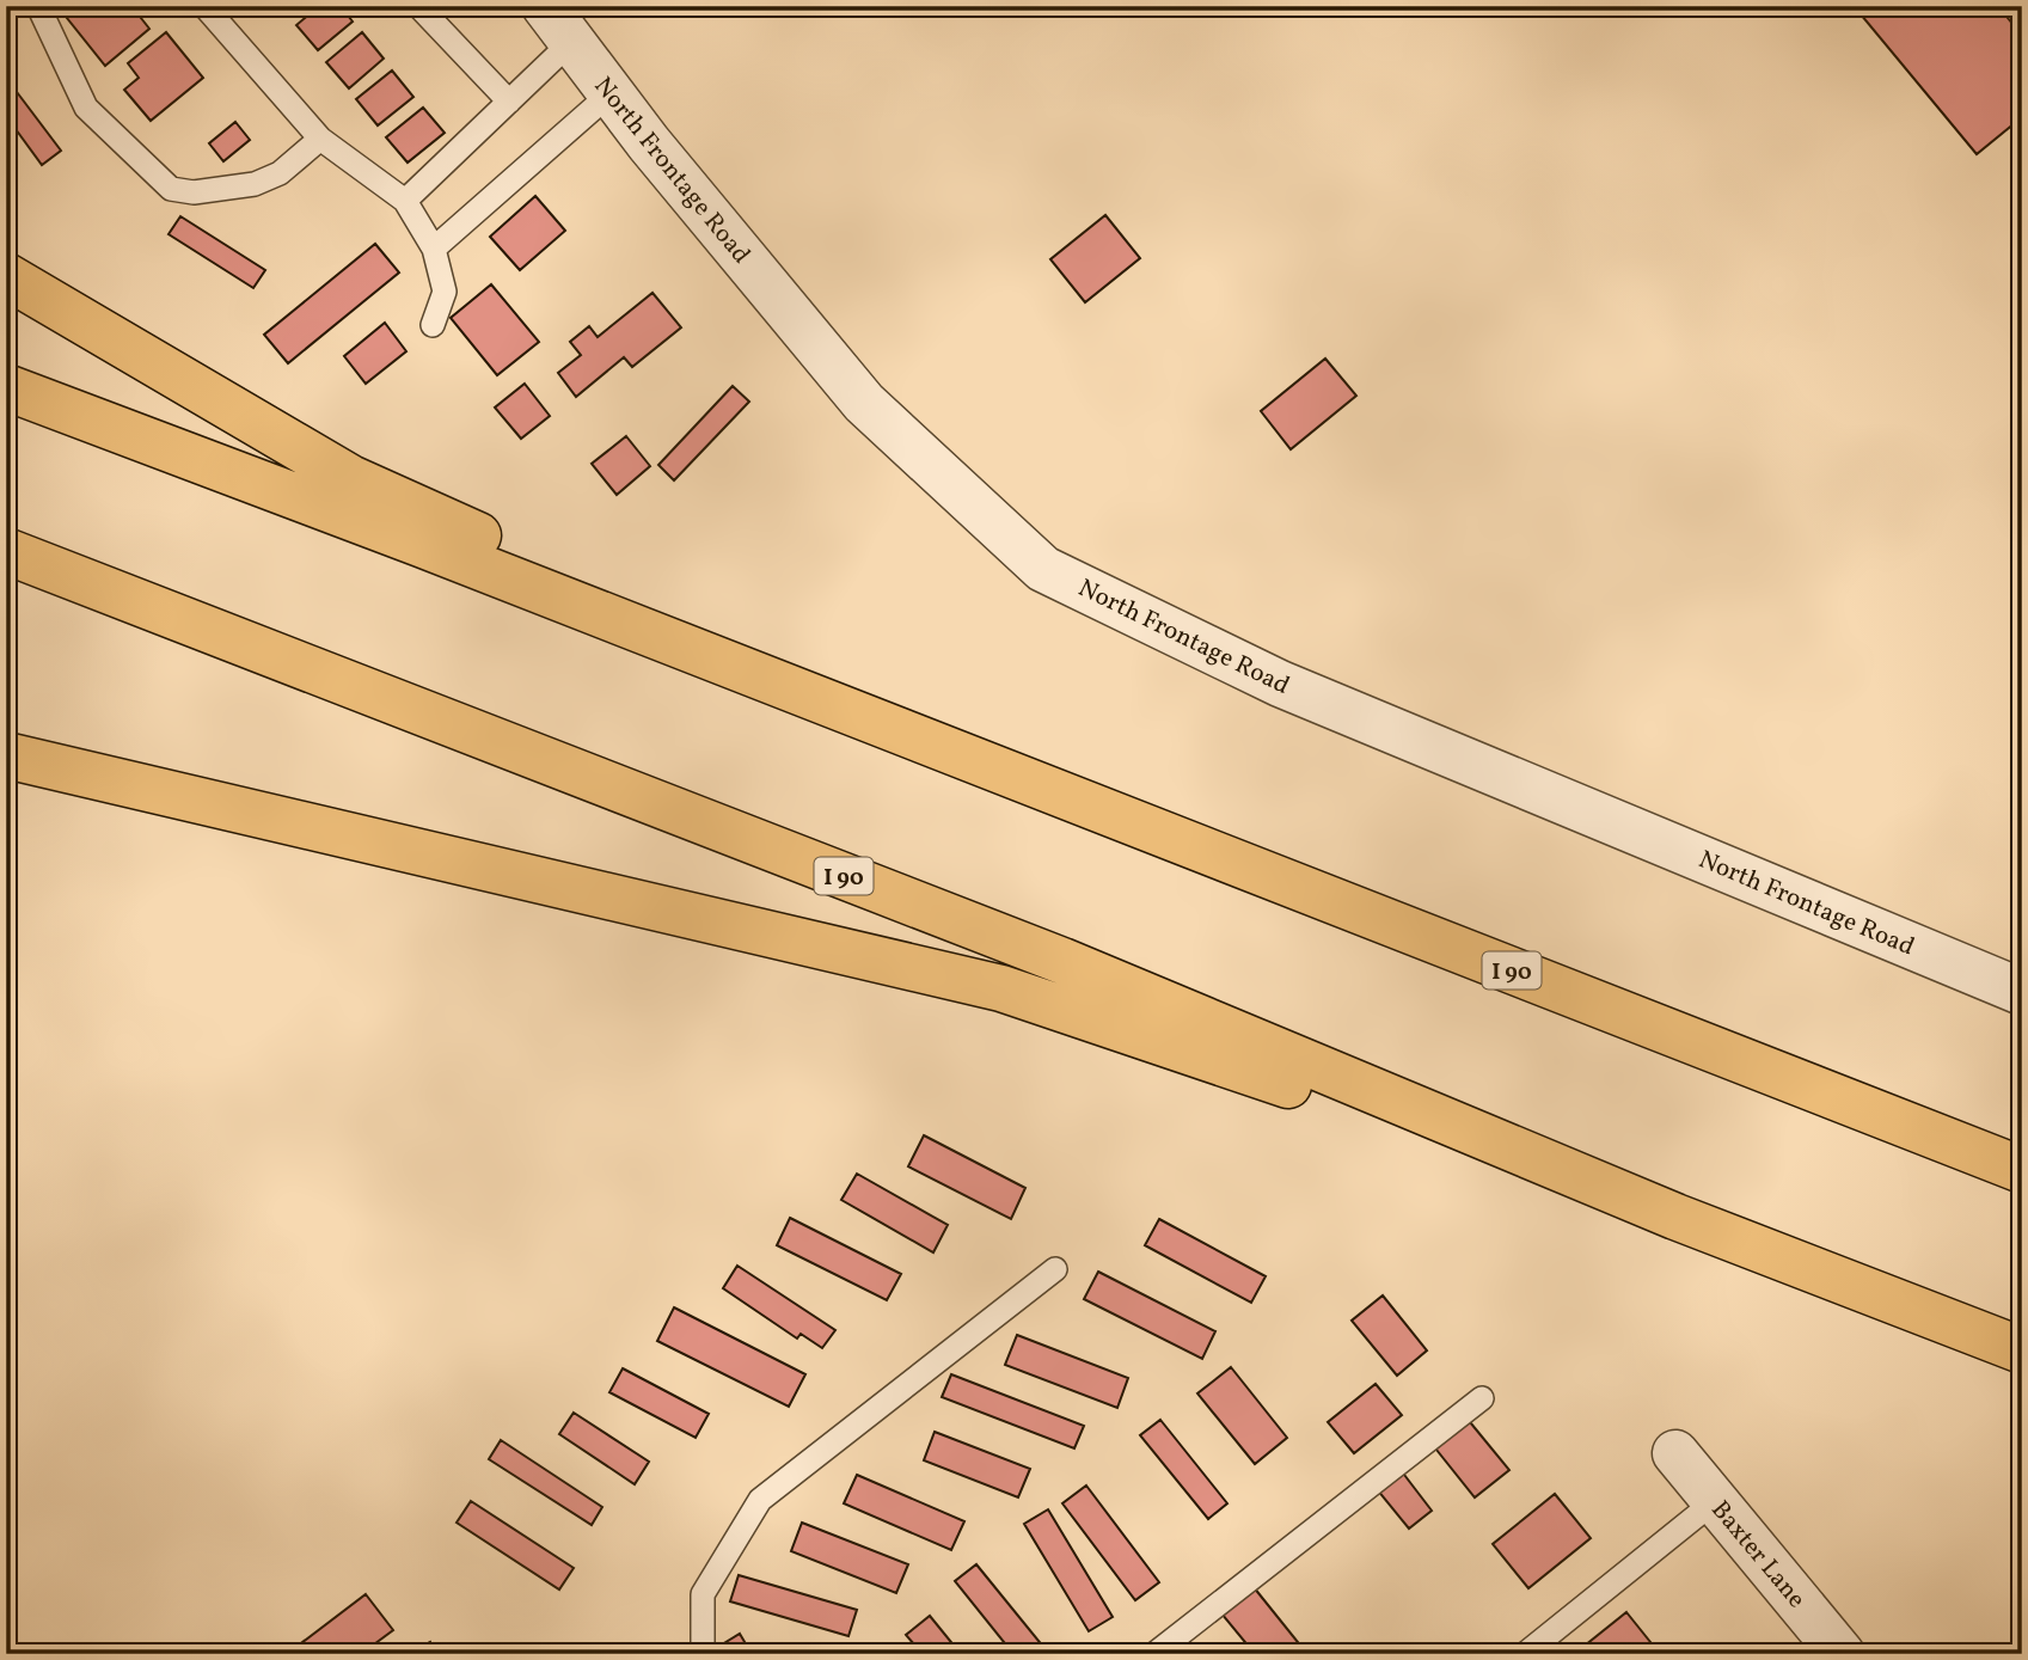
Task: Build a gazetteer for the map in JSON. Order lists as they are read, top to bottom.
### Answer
{
  "streets": {
    "highway": ["I 90"],
    "street": ["North Frontage Road", "Baxter Lane"]
  }
}
